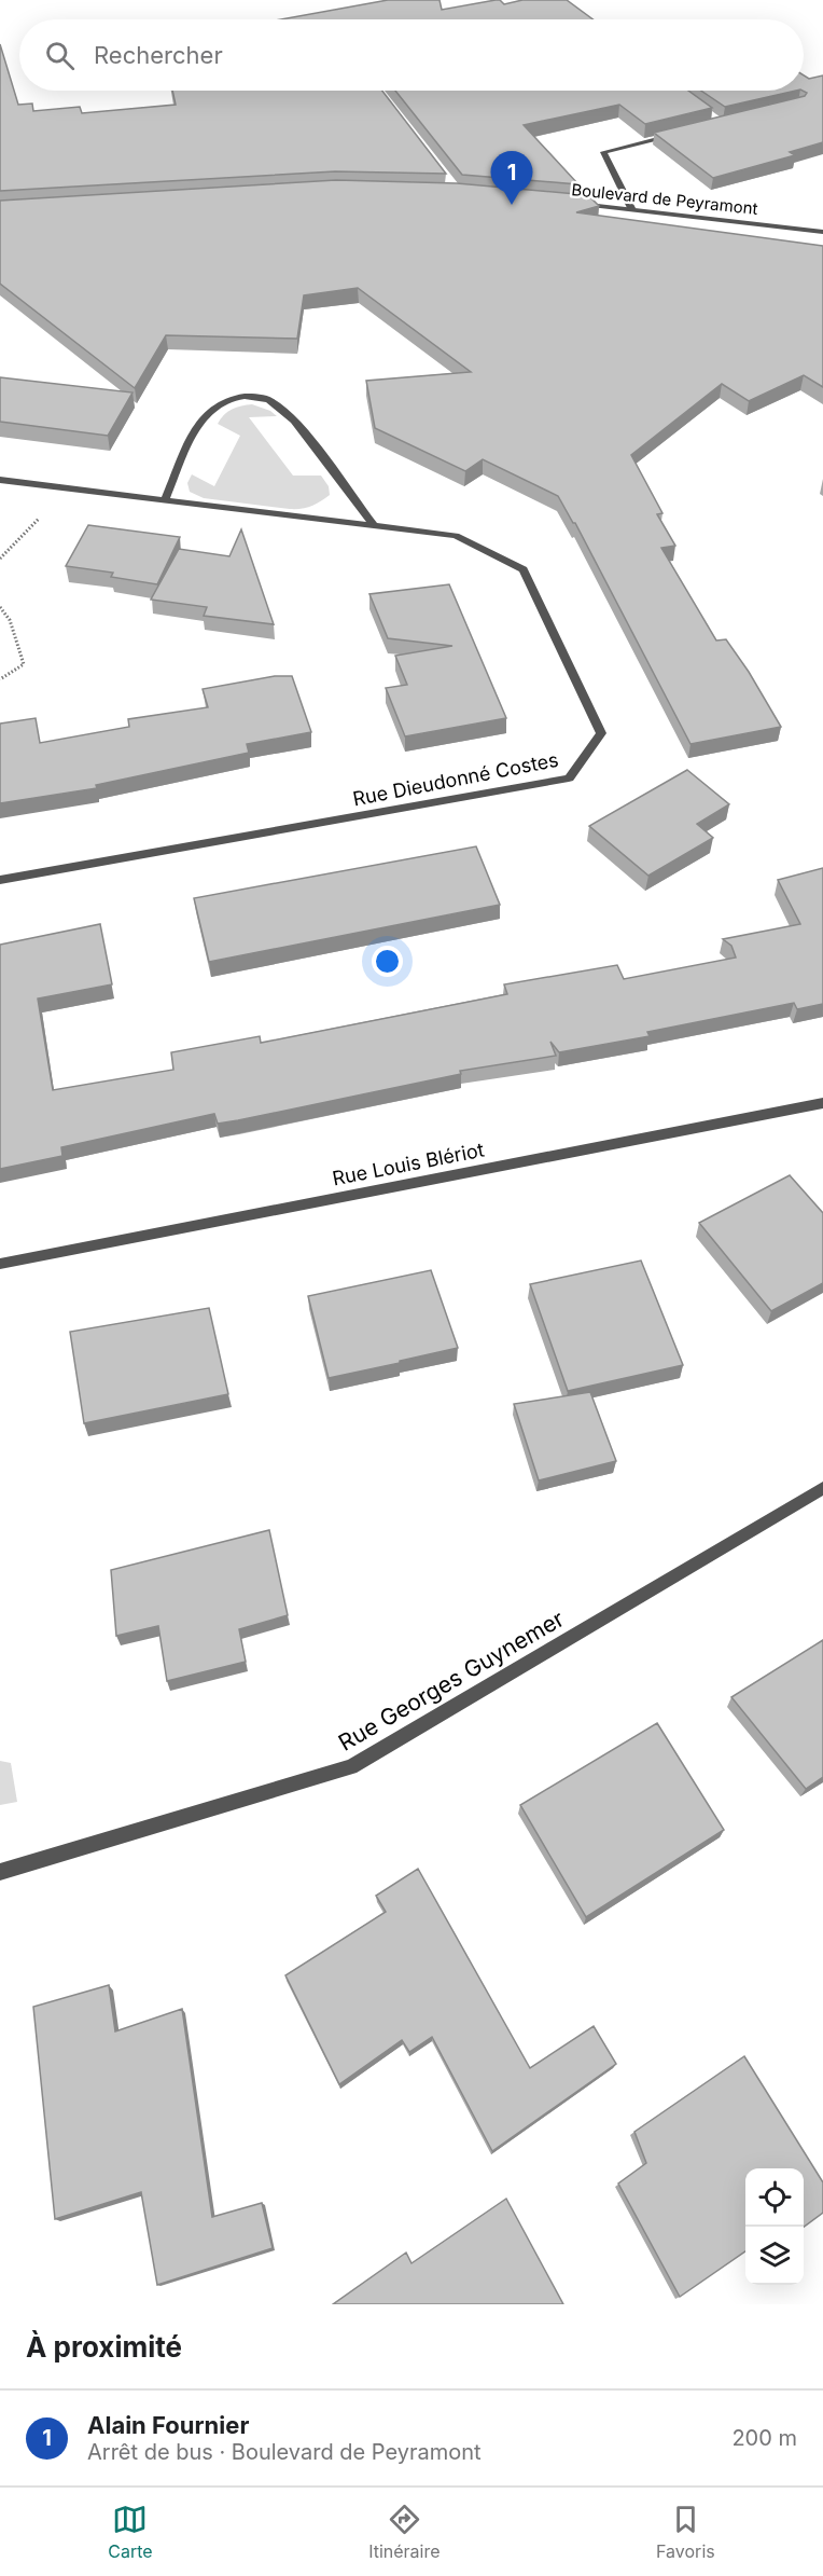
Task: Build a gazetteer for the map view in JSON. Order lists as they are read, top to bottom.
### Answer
{
  "streets": {
    "street": [
      "Boulevard de Peyramont",
      "Rue Dieudonné Costes",
      "Rue Louis Blériot",
      "Rue Georges Guynemer"
    ]
  },
  "page": {
    "search": "Rechercher",
    "pins": "1",
    "heading": "À proximité",
    "list": [
      {
        "mark": "1",
        "name": "Alain Fournier",
        "note": "Arrêt de bus · Boulevard de Peyramont",
        "value": "200 m"
      }
    ],
    "nav": ["Carte", "Itinéraire", "Favoris"]
  }
}
